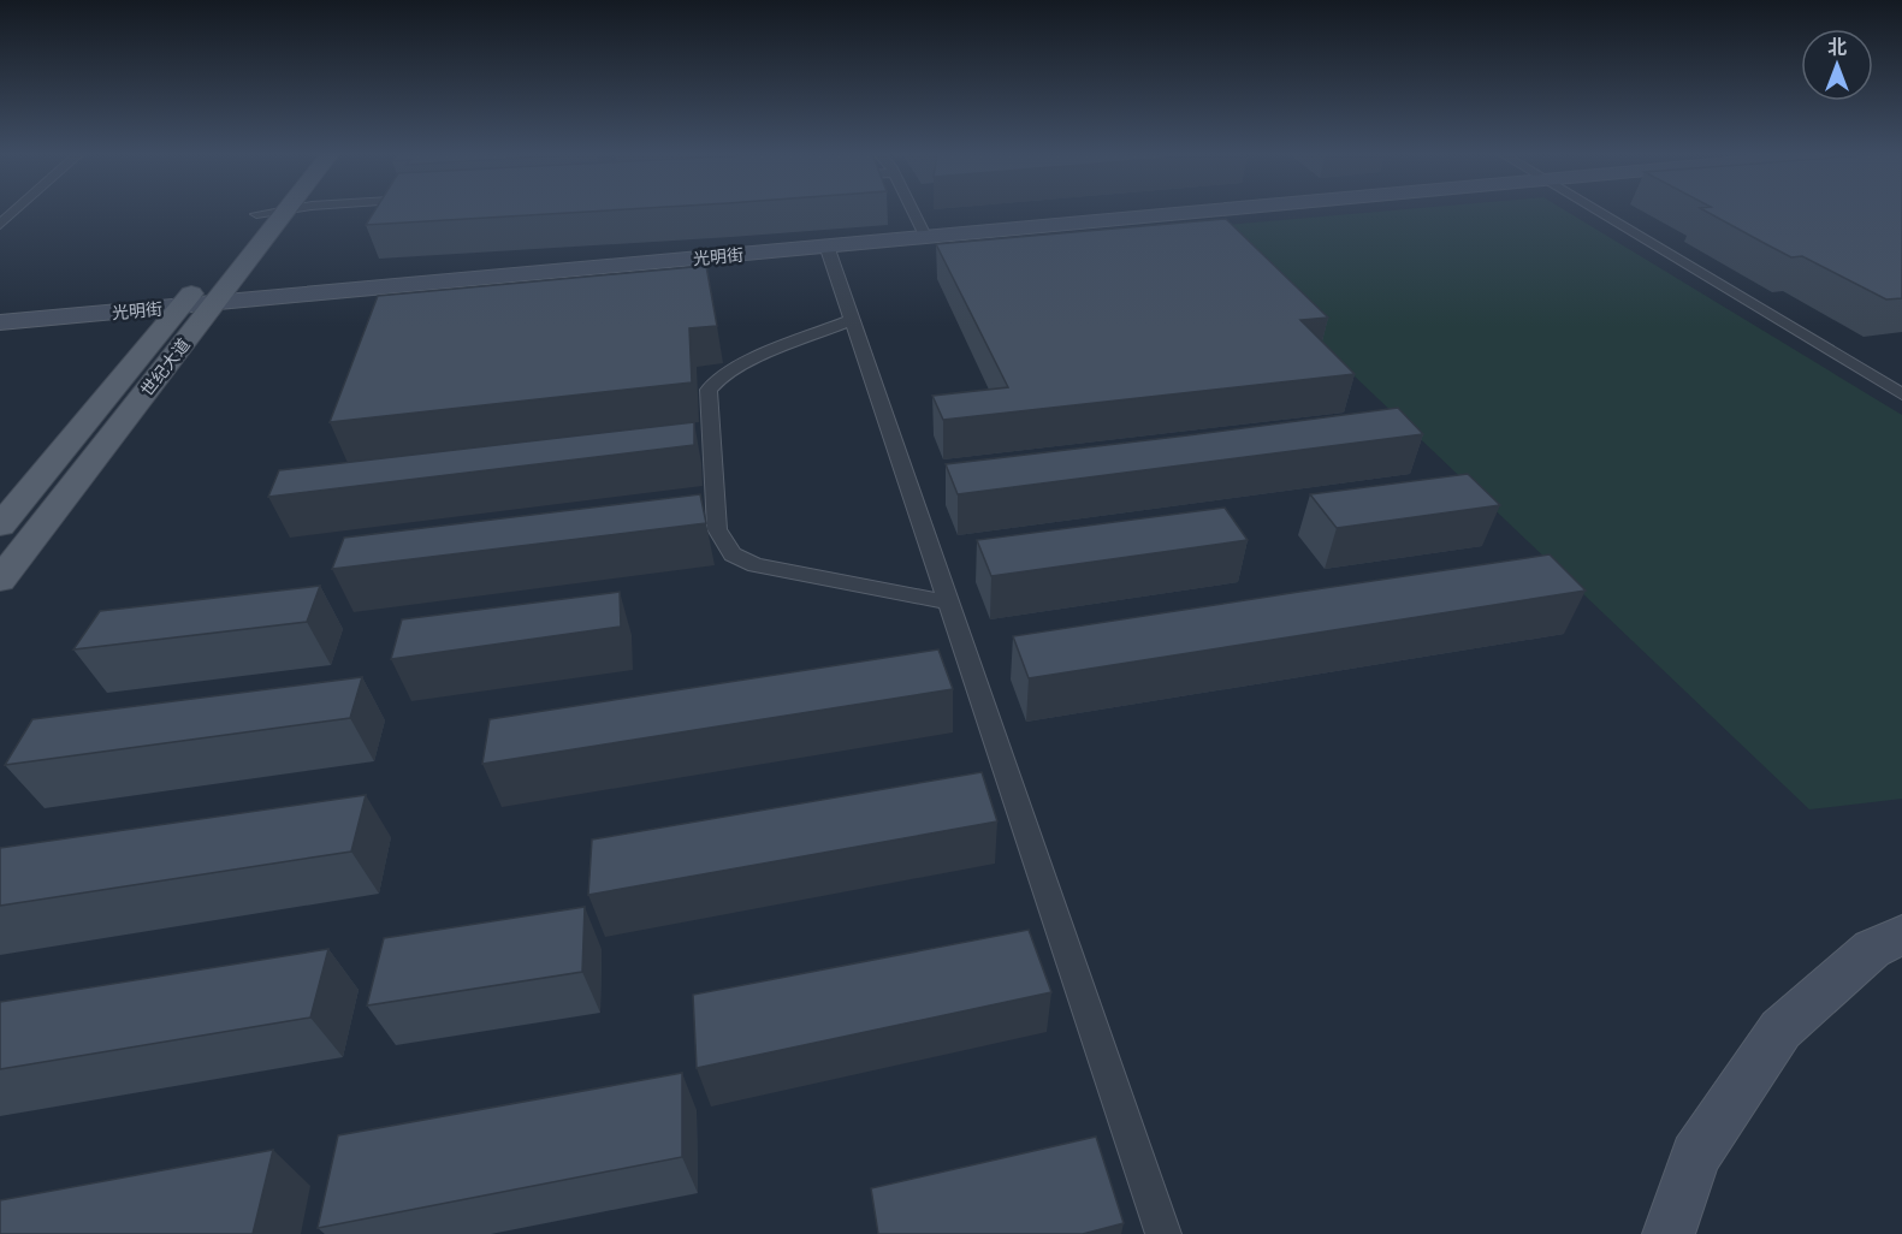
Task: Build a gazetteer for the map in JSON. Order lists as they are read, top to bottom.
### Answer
{
  "streets": {
    "main road": ["世纪大道"],
    "street": ["光明街"]
  },
  "crossings": [
    ["光明街", "世纪大道"]
  ],
  "north": "top"
}
